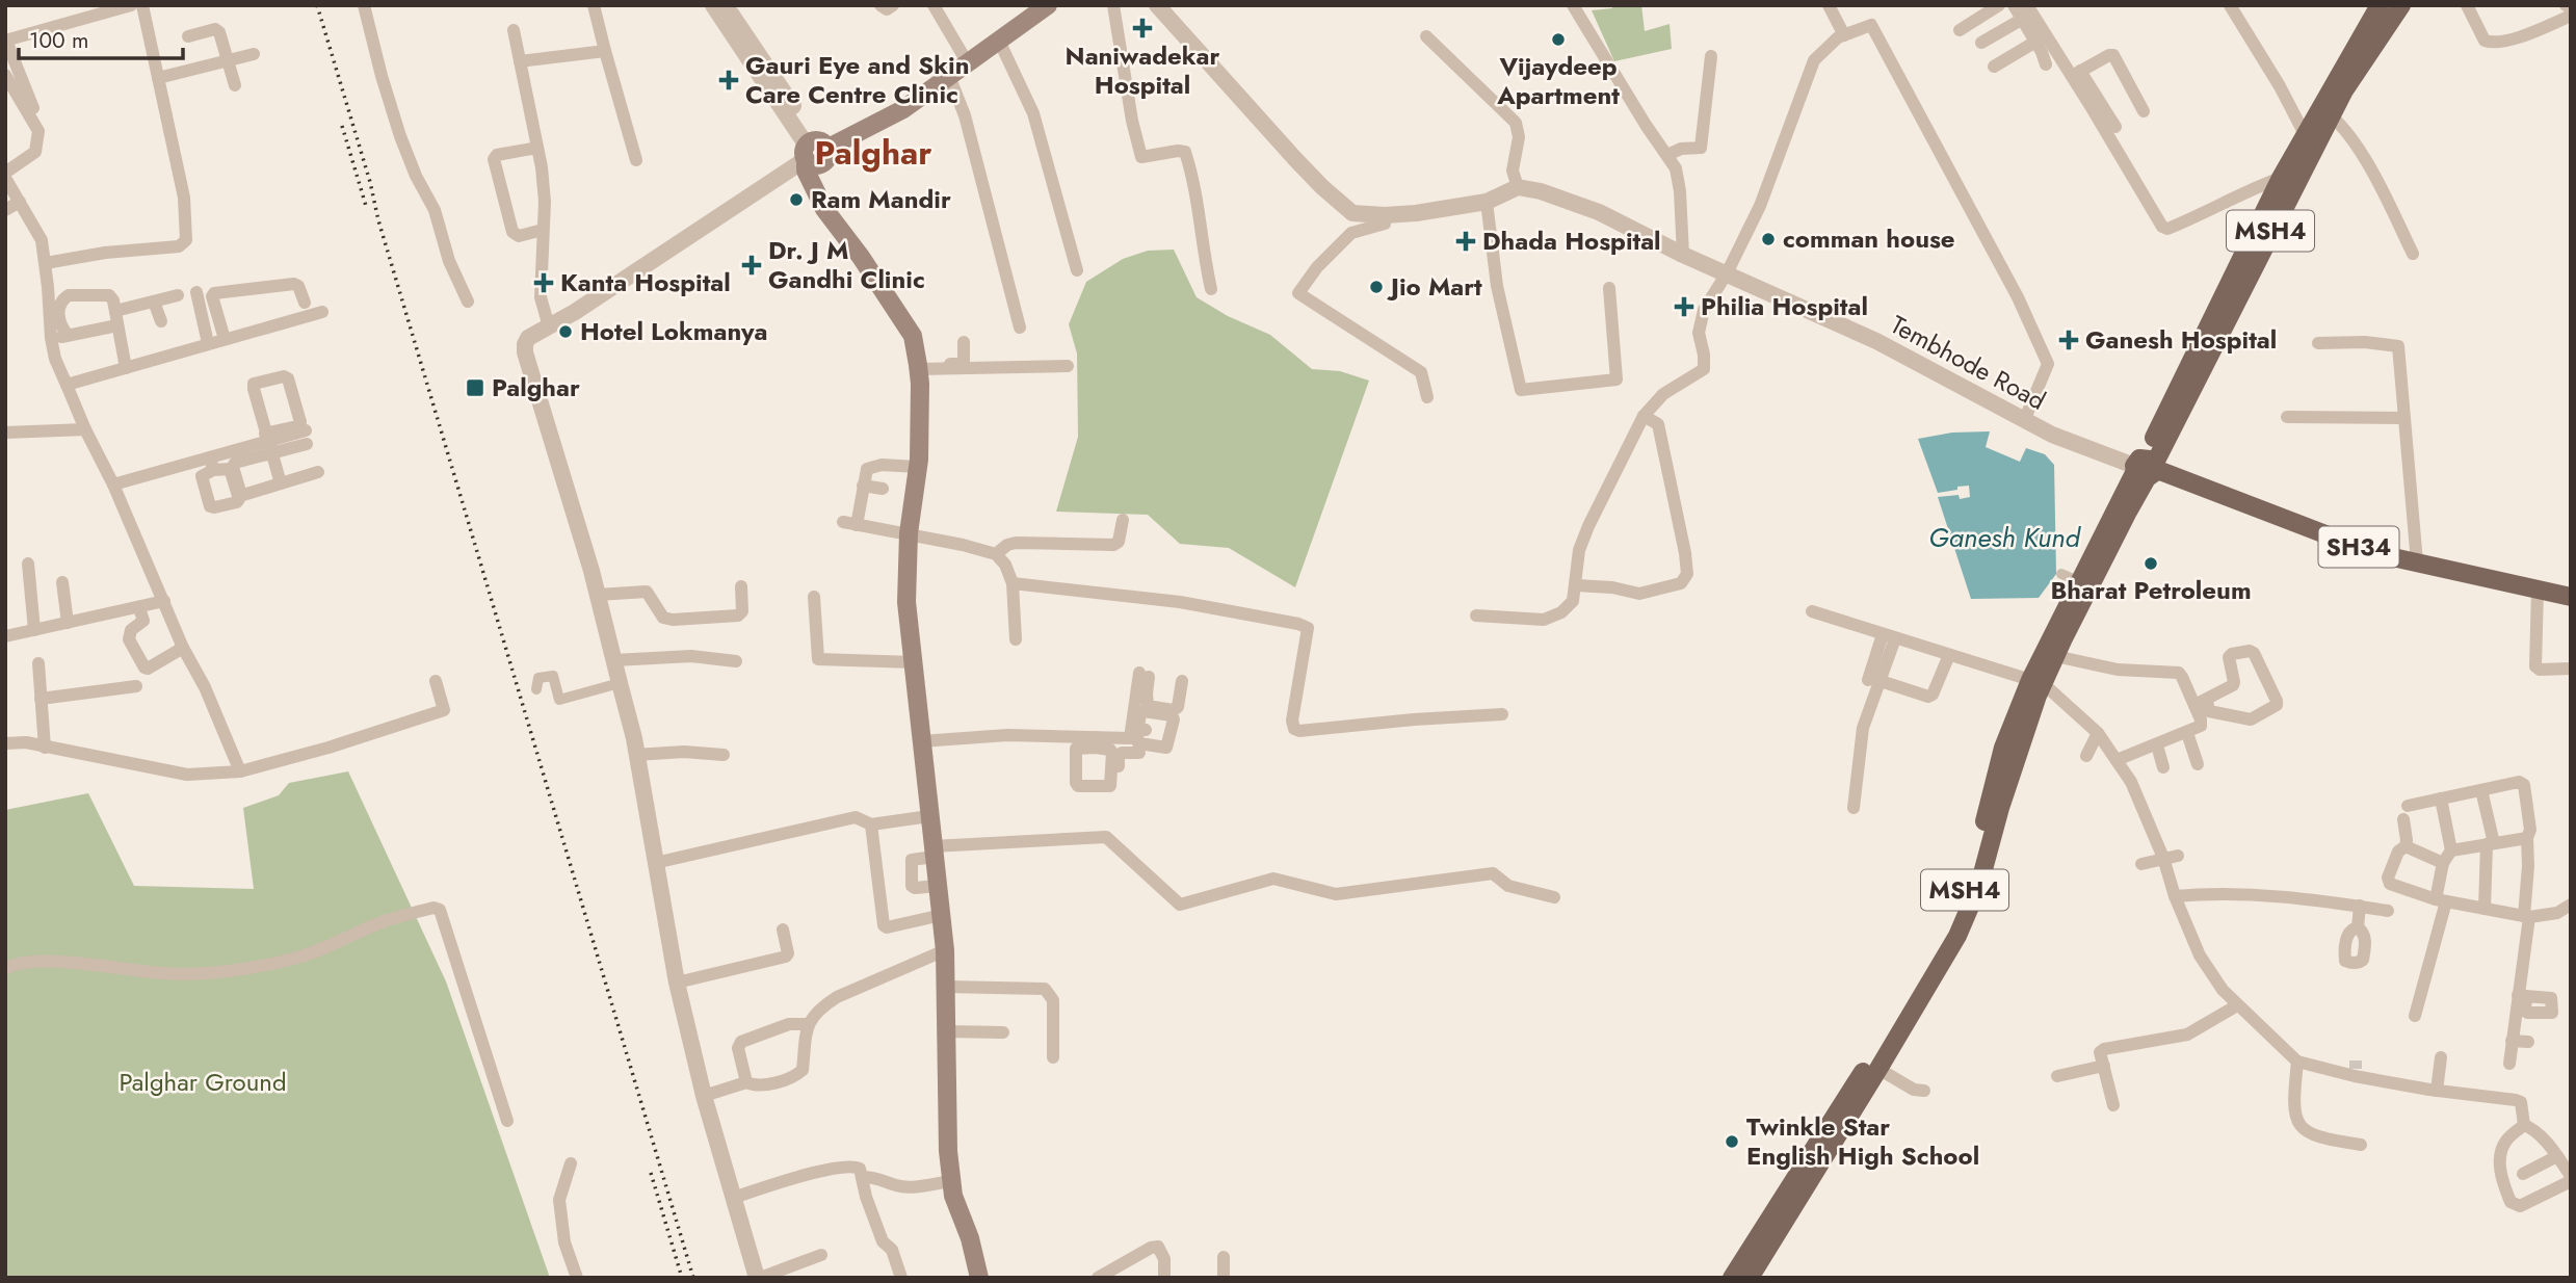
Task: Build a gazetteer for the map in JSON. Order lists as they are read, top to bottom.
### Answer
{
  "streets": {
    "main road": ["MSH4", "SH34"],
    "street": ["Tembhode Road"]
  },
  "crossings": [
    ["MSH4", "Tembhode Road"],
    ["MSH4", "SH34"],
    ["Tembhode Road", "SH34"]
  ],
  "districts": ["Palghar"],
  "water": ["Ganesh Kund"],
  "parks": ["Palghar Ground"],
  "places": {
    "health": [
      "Naniwadekar Hospital",
      "Gauri Eye and Skin Care Centre Clinic",
      "Dhada Hospital",
      "Dr. J M Gandhi Clinic",
      "Kanta Hospital",
      "Philia Hospital",
      "Ganesh Hospital"
    ],
    "other": [
      "Vijaydeep Apartment",
      "Ram Mandir",
      "comman house",
      "Jio Mart",
      "Hotel Lokmanya",
      "Bharat Petroleum",
      "Twinkle Star English High School"
    ],
    "transit": ["Palghar"]
  },
  "scale_bar": "100 m"
}
